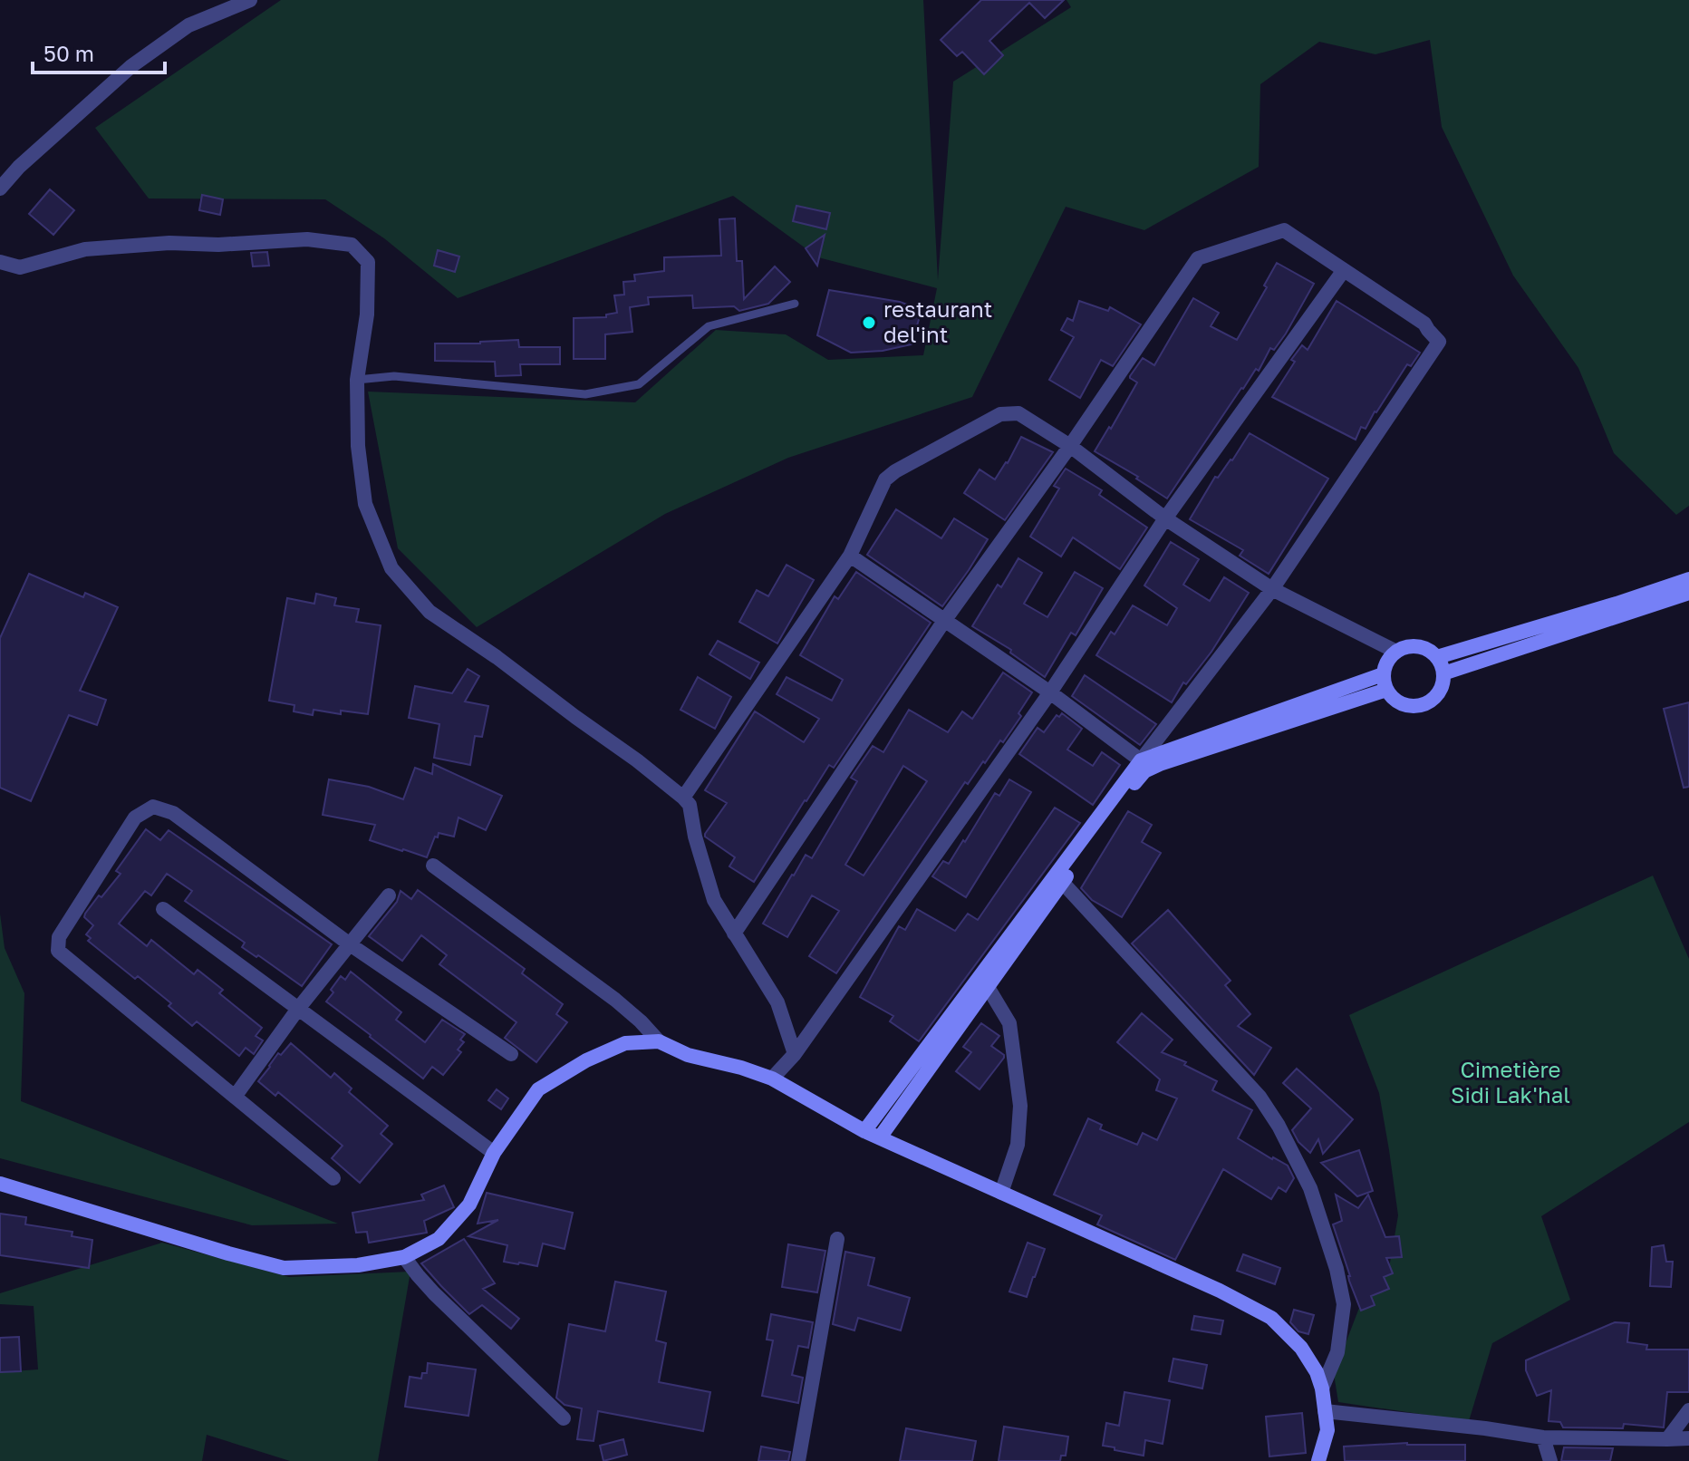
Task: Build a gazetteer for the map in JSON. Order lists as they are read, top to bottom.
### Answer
{
  "parks": ["Cimetière Sidi Lak'hal"],
  "places": ["restaurant del'int"],
  "scale_bar": "50 m"
}
